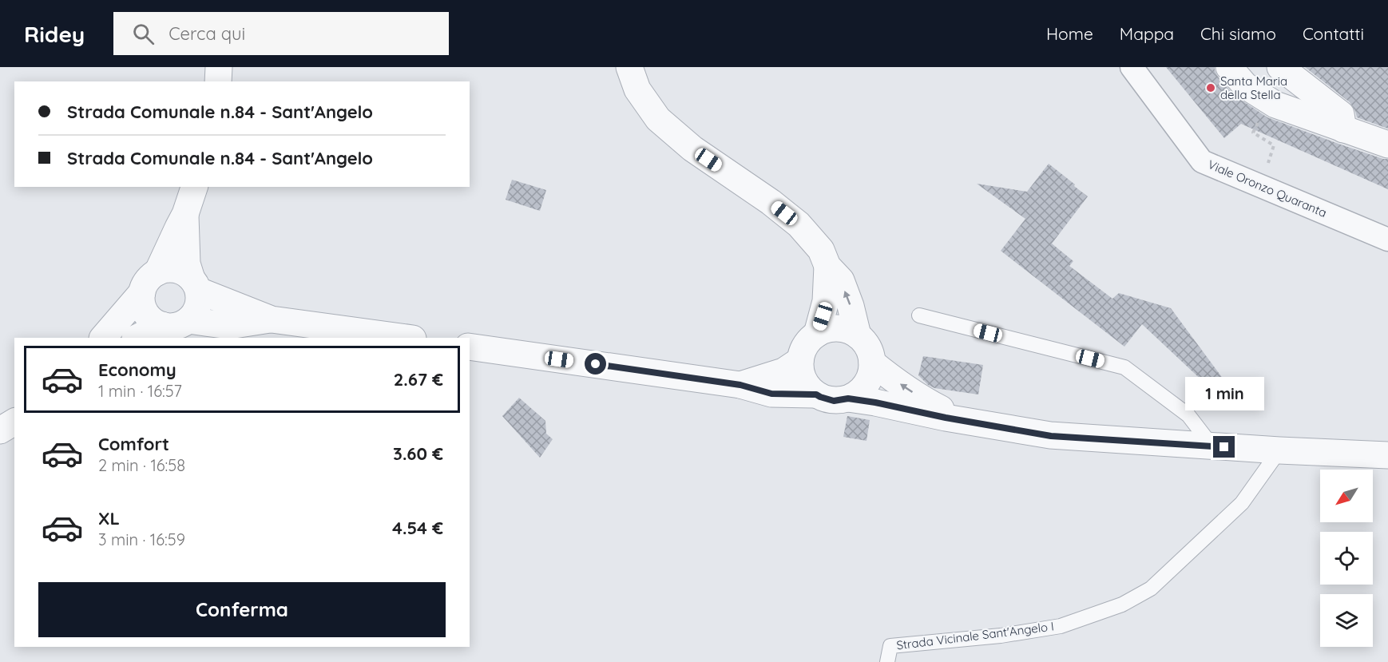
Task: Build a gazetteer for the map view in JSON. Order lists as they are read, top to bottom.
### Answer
{
  "streets": {
    "street": ["Viale Oronzo Quaranta"],
    "lane": ["Strada Vicinale Sant'Angelo I"]
  },
  "places": ["Santa Maria della Stella"],
  "north": "bottom left",
  "page": {
    "header": "Ridey",
    "search": "Cerca qui",
    "nav": [
      "Home",
      "Mappa",
      "Chi siamo",
      "Contatti"
    ],
    "banner": ["Strada Comunale n.84 - Sant'Angelo", "Strada Comunale n.84 - Sant'Angelo"],
    "list": [
      {
        "name": "Economy",
        "note": "1 min · 16:57",
        "value": "2.67 €"
      },
      {
        "name": "Comfort",
        "note": "2 min · 16:58",
        "value": "3.60 €"
      },
      {
        "name": "XL",
        "note": "3 min · 16:59",
        "value": "4.54 €"
      }
    ],
    "bubble": "1 min",
    "buttons": "Conferma"
  }
}
